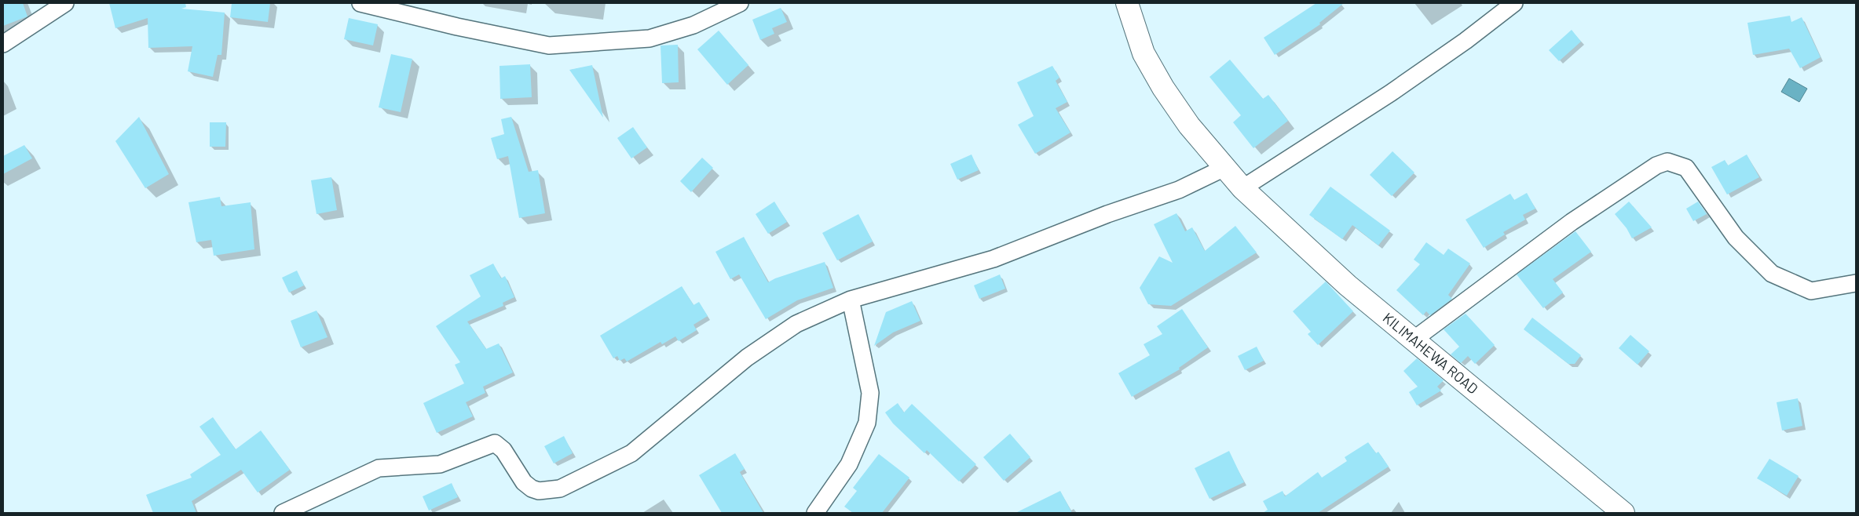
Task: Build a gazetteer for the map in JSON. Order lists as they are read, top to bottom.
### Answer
{
  "streets": {
    "street": ["KILIMAHEWA ROAD"]
  }
}
